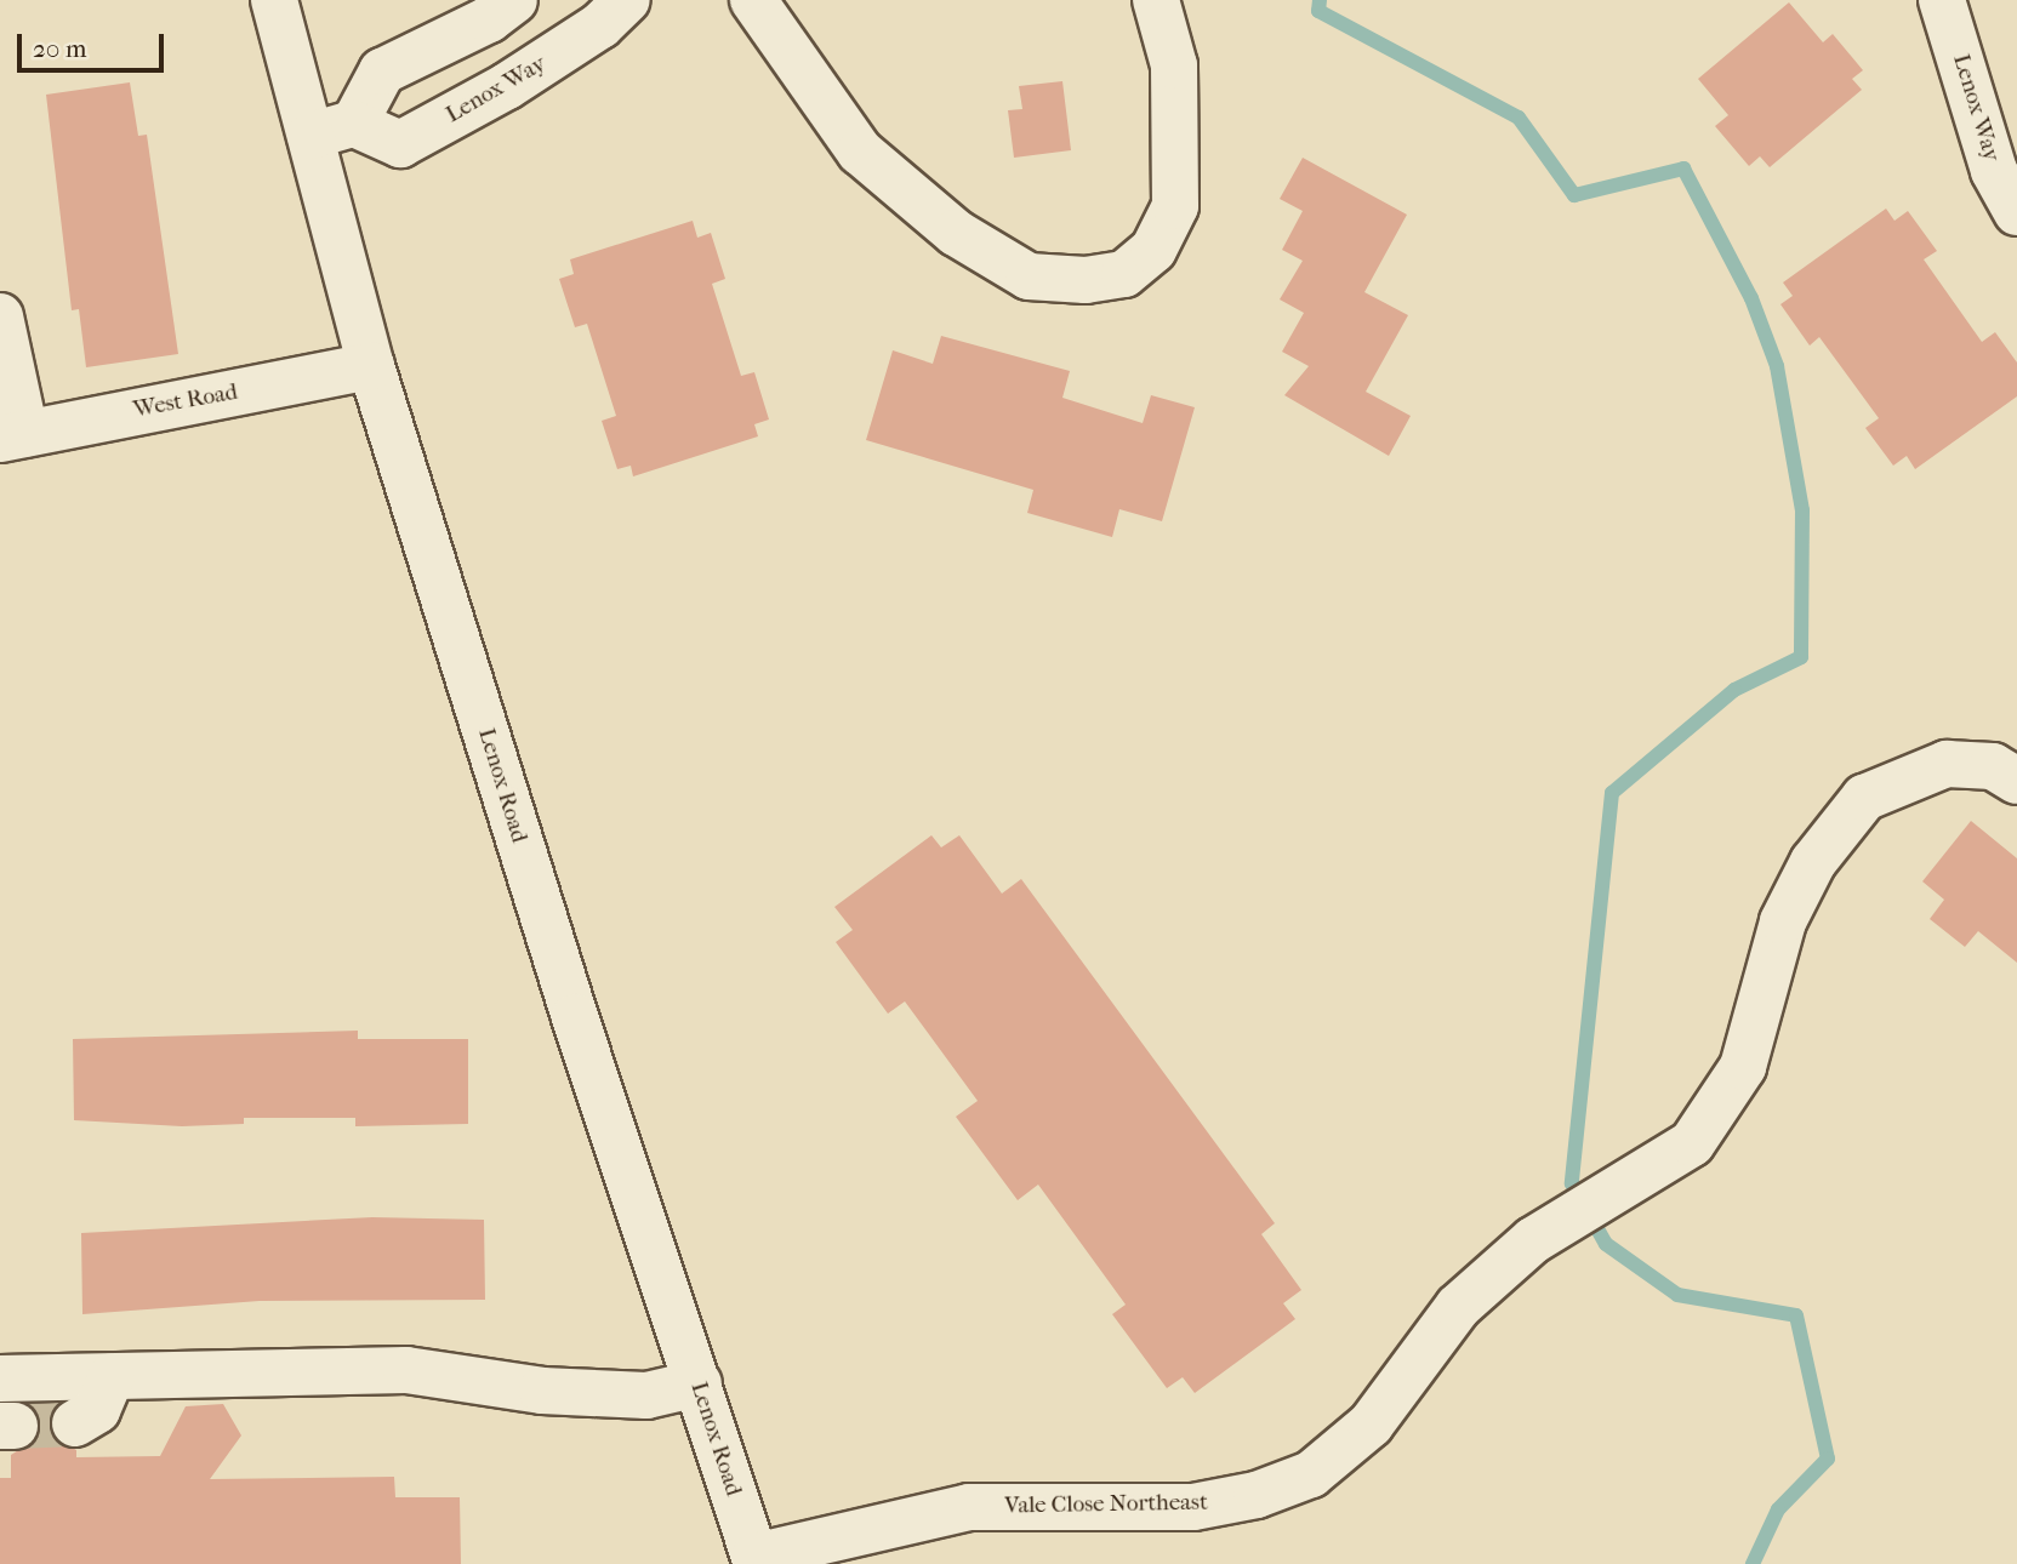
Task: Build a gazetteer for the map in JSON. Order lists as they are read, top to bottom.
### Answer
{
  "streets": {
    "street": [
      "Lenox Way",
      "West Road",
      "Lenox Road",
      "Vale Close Northeast"
    ]
  },
  "crossings": [
    ["West Road", "Lenox Road"],
    ["Lenox Road", "Vale Close Northeast"]
  ],
  "scale_bar": "20 m"
}
